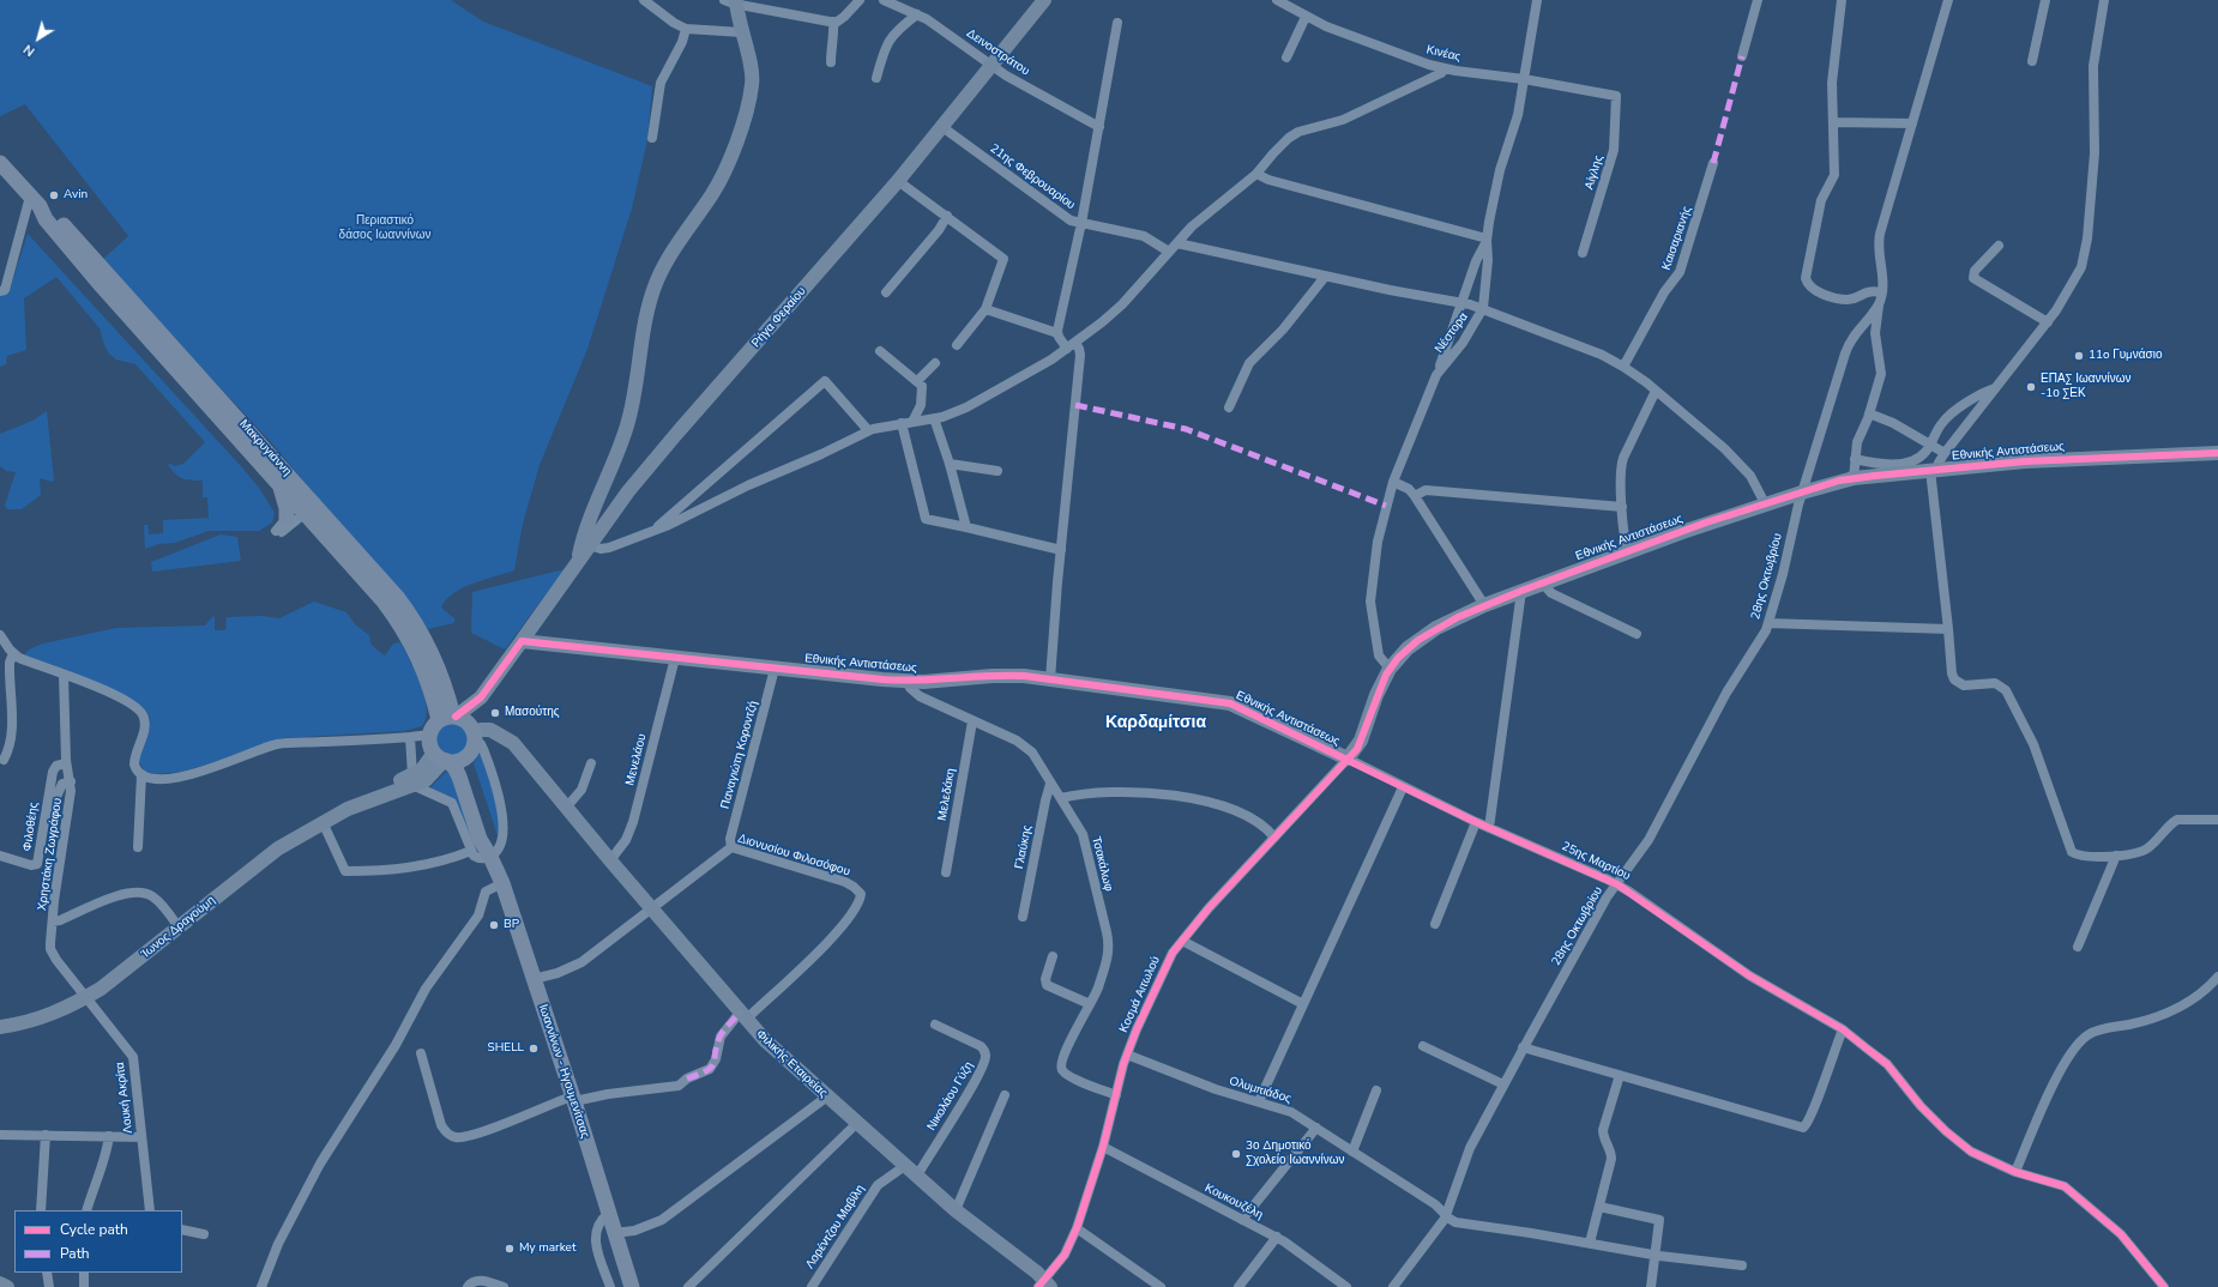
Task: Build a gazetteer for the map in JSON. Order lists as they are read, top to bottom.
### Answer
{
  "streets": {
    "main road": ["Μακρυγιάννη", "Ιωαννίνων - Ηγουμενίτσας"],
    "street": [
      "Δεινοστράτου",
      "Κινέας",
      "Αίγλης",
      "21ης Φεβρουαρίου",
      "Καισαριανής",
      "Ρήγα Φεραίου",
      "Νέστορα",
      "Εθνικής Αντιστάσεως",
      "28ης Οκτωβρίου",
      "Παναγιώτη Κοροντζή",
      "Μενελάου",
      "Μελεδάκη",
      "Φιλοθέης",
      "Γλαύκης",
      "Χρηστάκη Ζωγράφου",
      "Διονυσίου Φιλοσόφου",
      "25ης Μαρτίου",
      "Τσακάλωφ",
      "Ίωνος Δραγούμη",
      "Κοσμά Αιτωλού",
      "Φιλικής Εταιρείας",
      "Ολυμπιάδος",
      "Νικολάου Γύζη",
      "Λουκή Ακρίτα",
      "Κουκουζέλη",
      "Λορέντζου Μαβίλη"
    ]
  },
  "crossings": [
    ["Δεινοστράτου", "Ρήγα Φεραίου"],
    ["Κινέας", "Αίγλης"],
    ["Κινέας", "Νέστορα"],
    ["21ης Φεβρουαρίου", "Ρήγα Φεραίου"],
    ["Ρήγα Φεραίου", "Εθνικής Αντιστάσεως"],
    ["Νέστορα", "Εθνικής Αντιστάσεως"],
    ["Μακρυγιάννη", "Φιλικής Εταιρείας"],
    ["Μακρυγιάννη", "Ιωαννίνων - Ηγουμενίτσας"],
    ["Εθνικής Αντιστάσεως", "28ης Οκτωβρίου"],
    ["Εθνικής Αντιστάσεως", "Παναγιώτη Κοροντζή"],
    ["Εθνικής Αντιστάσεως", "Μενελάου"],
    ["Εθνικής Αντιστάσεως", "25ης Μαρτίου"],
    ["Εθνικής Αντιστάσεως", "Τσακάλωφ"],
    ["Εθνικής Αντιστάσεως", "Κοσμά Αιτωλού"],
    ["28ης Οκτωβρίου", "25ης Μαρτίου"],
    ["28ης Οκτωβρίου", "Ολυμπιάδος"],
    ["Παναγιώτη Κοροντζή", "Διονυσίου Φιλοσόφου"],
    ["Μενελάου", "Φιλικής Εταιρείας"],
    ["Μελεδάκη", "Τσακάλωφ"],
    ["Φιλοθέης", "Χρηστάκη Ζωγράφου"],
    ["Γλαύκης", "Τσακάλωφ"],
    ["Χρηστάκη Ζωγράφου", "Ίωνος Δραγούμη"],
    ["Χρηστάκη Ζωγράφου", "Λουκή Ακρίτα"],
    ["Διονυσίου Φιλοσόφου", "Φιλικής Εταιρείας"],
    ["Διονυσίου Φιλοσόφου", "Ιωαννίνων - Ηγουμενίτσας"],
    ["25ης Μαρτίου", "Κοσμά Αιτωλού"],
    ["Τσακάλωφ", "Κοσμά Αιτωλού"],
    ["Ίωνος Δραγούμη", "Λουκή Ακρίτα"],
    ["Κοσμά Αιτωλού", "Φιλικής Εταιρείας"],
    ["Κοσμά Αιτωλού", "Ολυμπιάδος"],
    ["Κοσμά Αιτωλού", "Κουκουζέλη"],
    ["Φιλικής Εταιρείας", "Ιωαννίνων - Ηγουμενίτσας"],
    ["Φιλικής Εταιρείας", "Νικολάου Γύζη"],
    ["Φιλικής Εταιρείας", "Λορέντζου Μαβίλη"]
  ],
  "districts": ["Καρδαμίτσια"],
  "parks": ["Περιαστικό δάσος Ιωαννίνων"],
  "places": [
    "Avin",
    "11o Γυμνάσιο",
    "ΕΠΑΣ Ιωαννίνων -1ο ΣΕΚ",
    "Μασούτης",
    "BP",
    "SHELL",
    "3ο Δημοτικό Σχολείο Ιωαννίνων",
    "My market"
  ],
  "legend": ["Cycle path", "Path"],
  "north": "bottom left"
}
